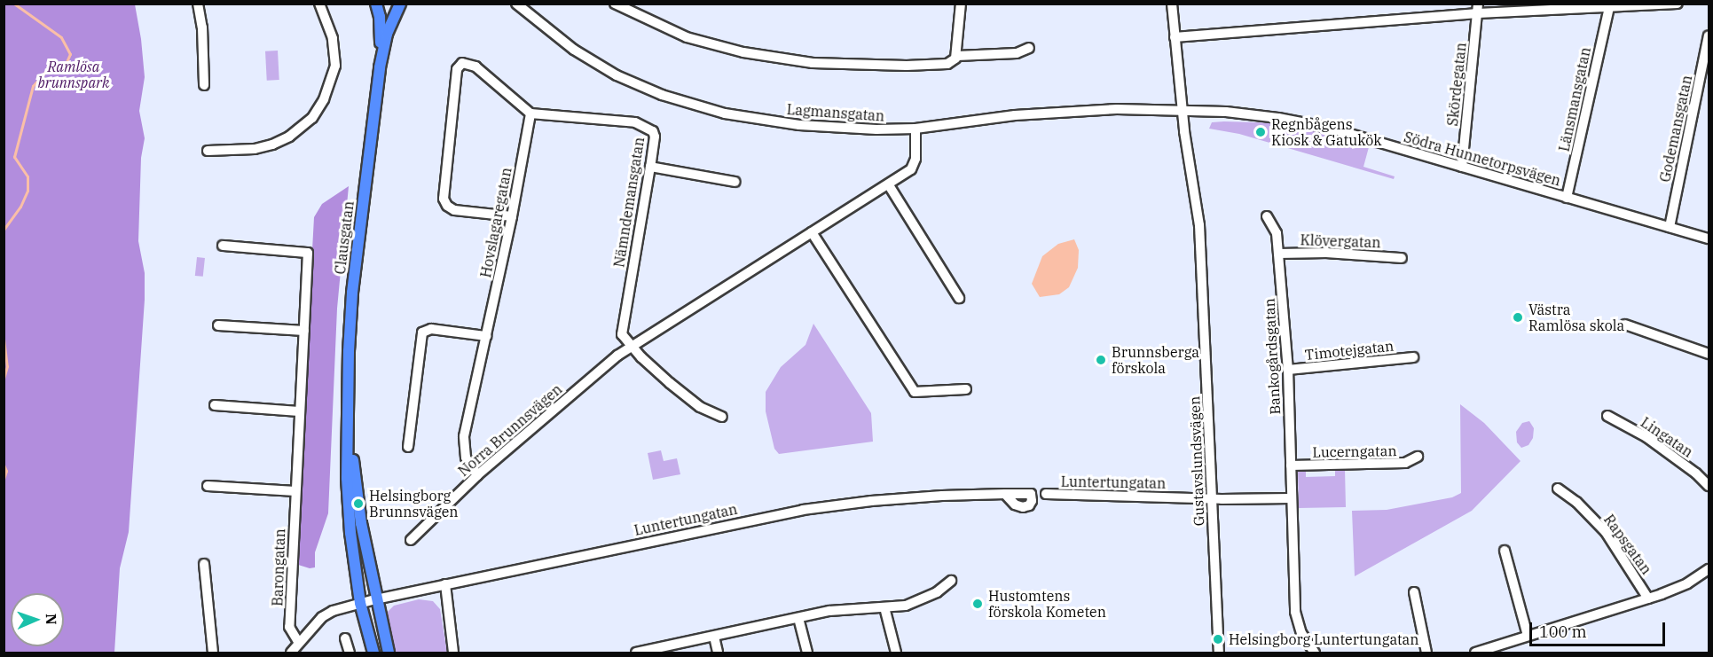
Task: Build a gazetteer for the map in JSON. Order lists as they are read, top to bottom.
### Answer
{
  "streets": {
    "main road": ["Clausgatan"],
    "street": [
      "Skördegatan",
      "Länsmansgatan",
      "Lagmansgatan",
      "Godemansgatan",
      "Södra Hunnetorpsvägen",
      "Nämndemansgatan",
      "Hovslagaregatan",
      "Klövergatan",
      "Timotejgatan",
      "Bankogårdsgatan",
      "Norra Brunnsvägen",
      "Lingatan",
      "Lucerngatan",
      "Gustavslundsvägen",
      "Luntertungatan",
      "Rapsgatan",
      "Barongatan"
    ]
  },
  "crossings": [
    ["Skördegatan", "Södra Hunnetorpsvägen"],
    ["Länsmansgatan", "Södra Hunnetorpsvägen"],
    ["Lagmansgatan", "Södra Hunnetorpsvägen"],
    ["Lagmansgatan", "Norra Brunnsvägen"],
    ["Lagmansgatan", "Gustavslundsvägen"],
    ["Godemansgatan", "Södra Hunnetorpsvägen"],
    ["Södra Hunnetorpsvägen", "Gustavslundsvägen"],
    ["Nämndemansgatan", "Hovslagaregatan"],
    ["Nämndemansgatan", "Norra Brunnsvägen"],
    ["Hovslagaregatan", "Norra Brunnsvägen"],
    ["Clausgatan", "Luntertungatan"],
    ["Klövergatan", "Bankogårdsgatan"],
    ["Timotejgatan", "Bankogårdsgatan"],
    ["Bankogårdsgatan", "Lucerngatan"],
    ["Gustavslundsvägen", "Luntertungatan"],
    ["Luntertungatan", "Barongatan"]
  ],
  "parks": ["Ramlösa brunnspark"],
  "places": [
    "Regnbågens Kiosk & Gatukök",
    "Västra Ramlösa skola",
    "Brunnsberga förskola",
    "Helsingborg Brunnsvägen",
    "Hustomtens förskola Kometen",
    "Helsingborg Luntertungatan"
  ],
  "scale_bar": "100 m",
  "north": "right"
}
